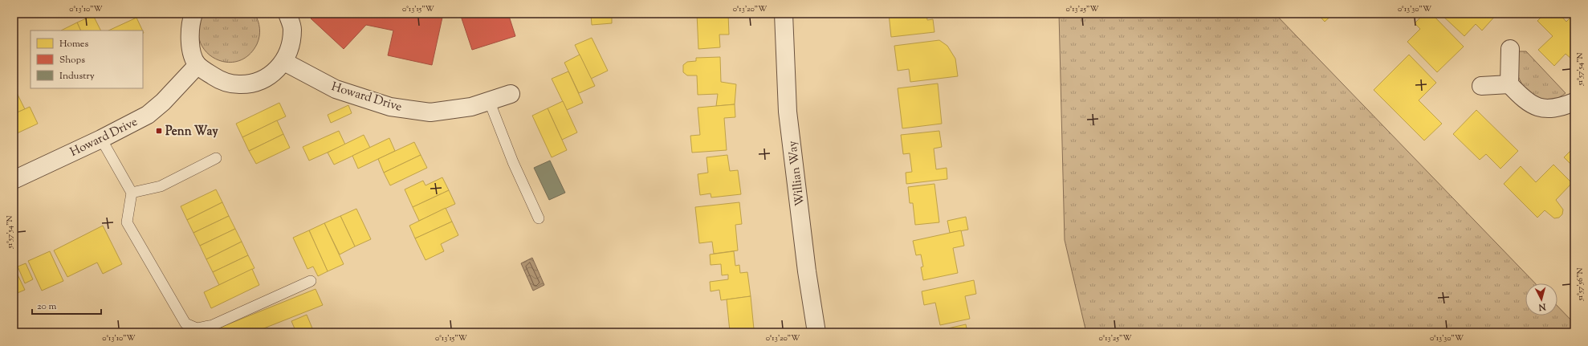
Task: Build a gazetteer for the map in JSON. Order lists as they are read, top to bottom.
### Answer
{
  "streets": {
    "street": ["Howard Drive", "Willian Way"]
  },
  "places": {
    "transit": ["Penn Way"]
  },
  "legend": ["Homes", "Shops", "Industry"],
  "scale_bar": "20 m",
  "north": "bottom",
  "coordinates": [
    "0°13'10\"W",
    "0°13'15\"W",
    "0°13'20\"W",
    "0°13'25\"W",
    "0°13'30\"W",
    "51°57'54\"N",
    "51°57'56\"N"
  ]
}
